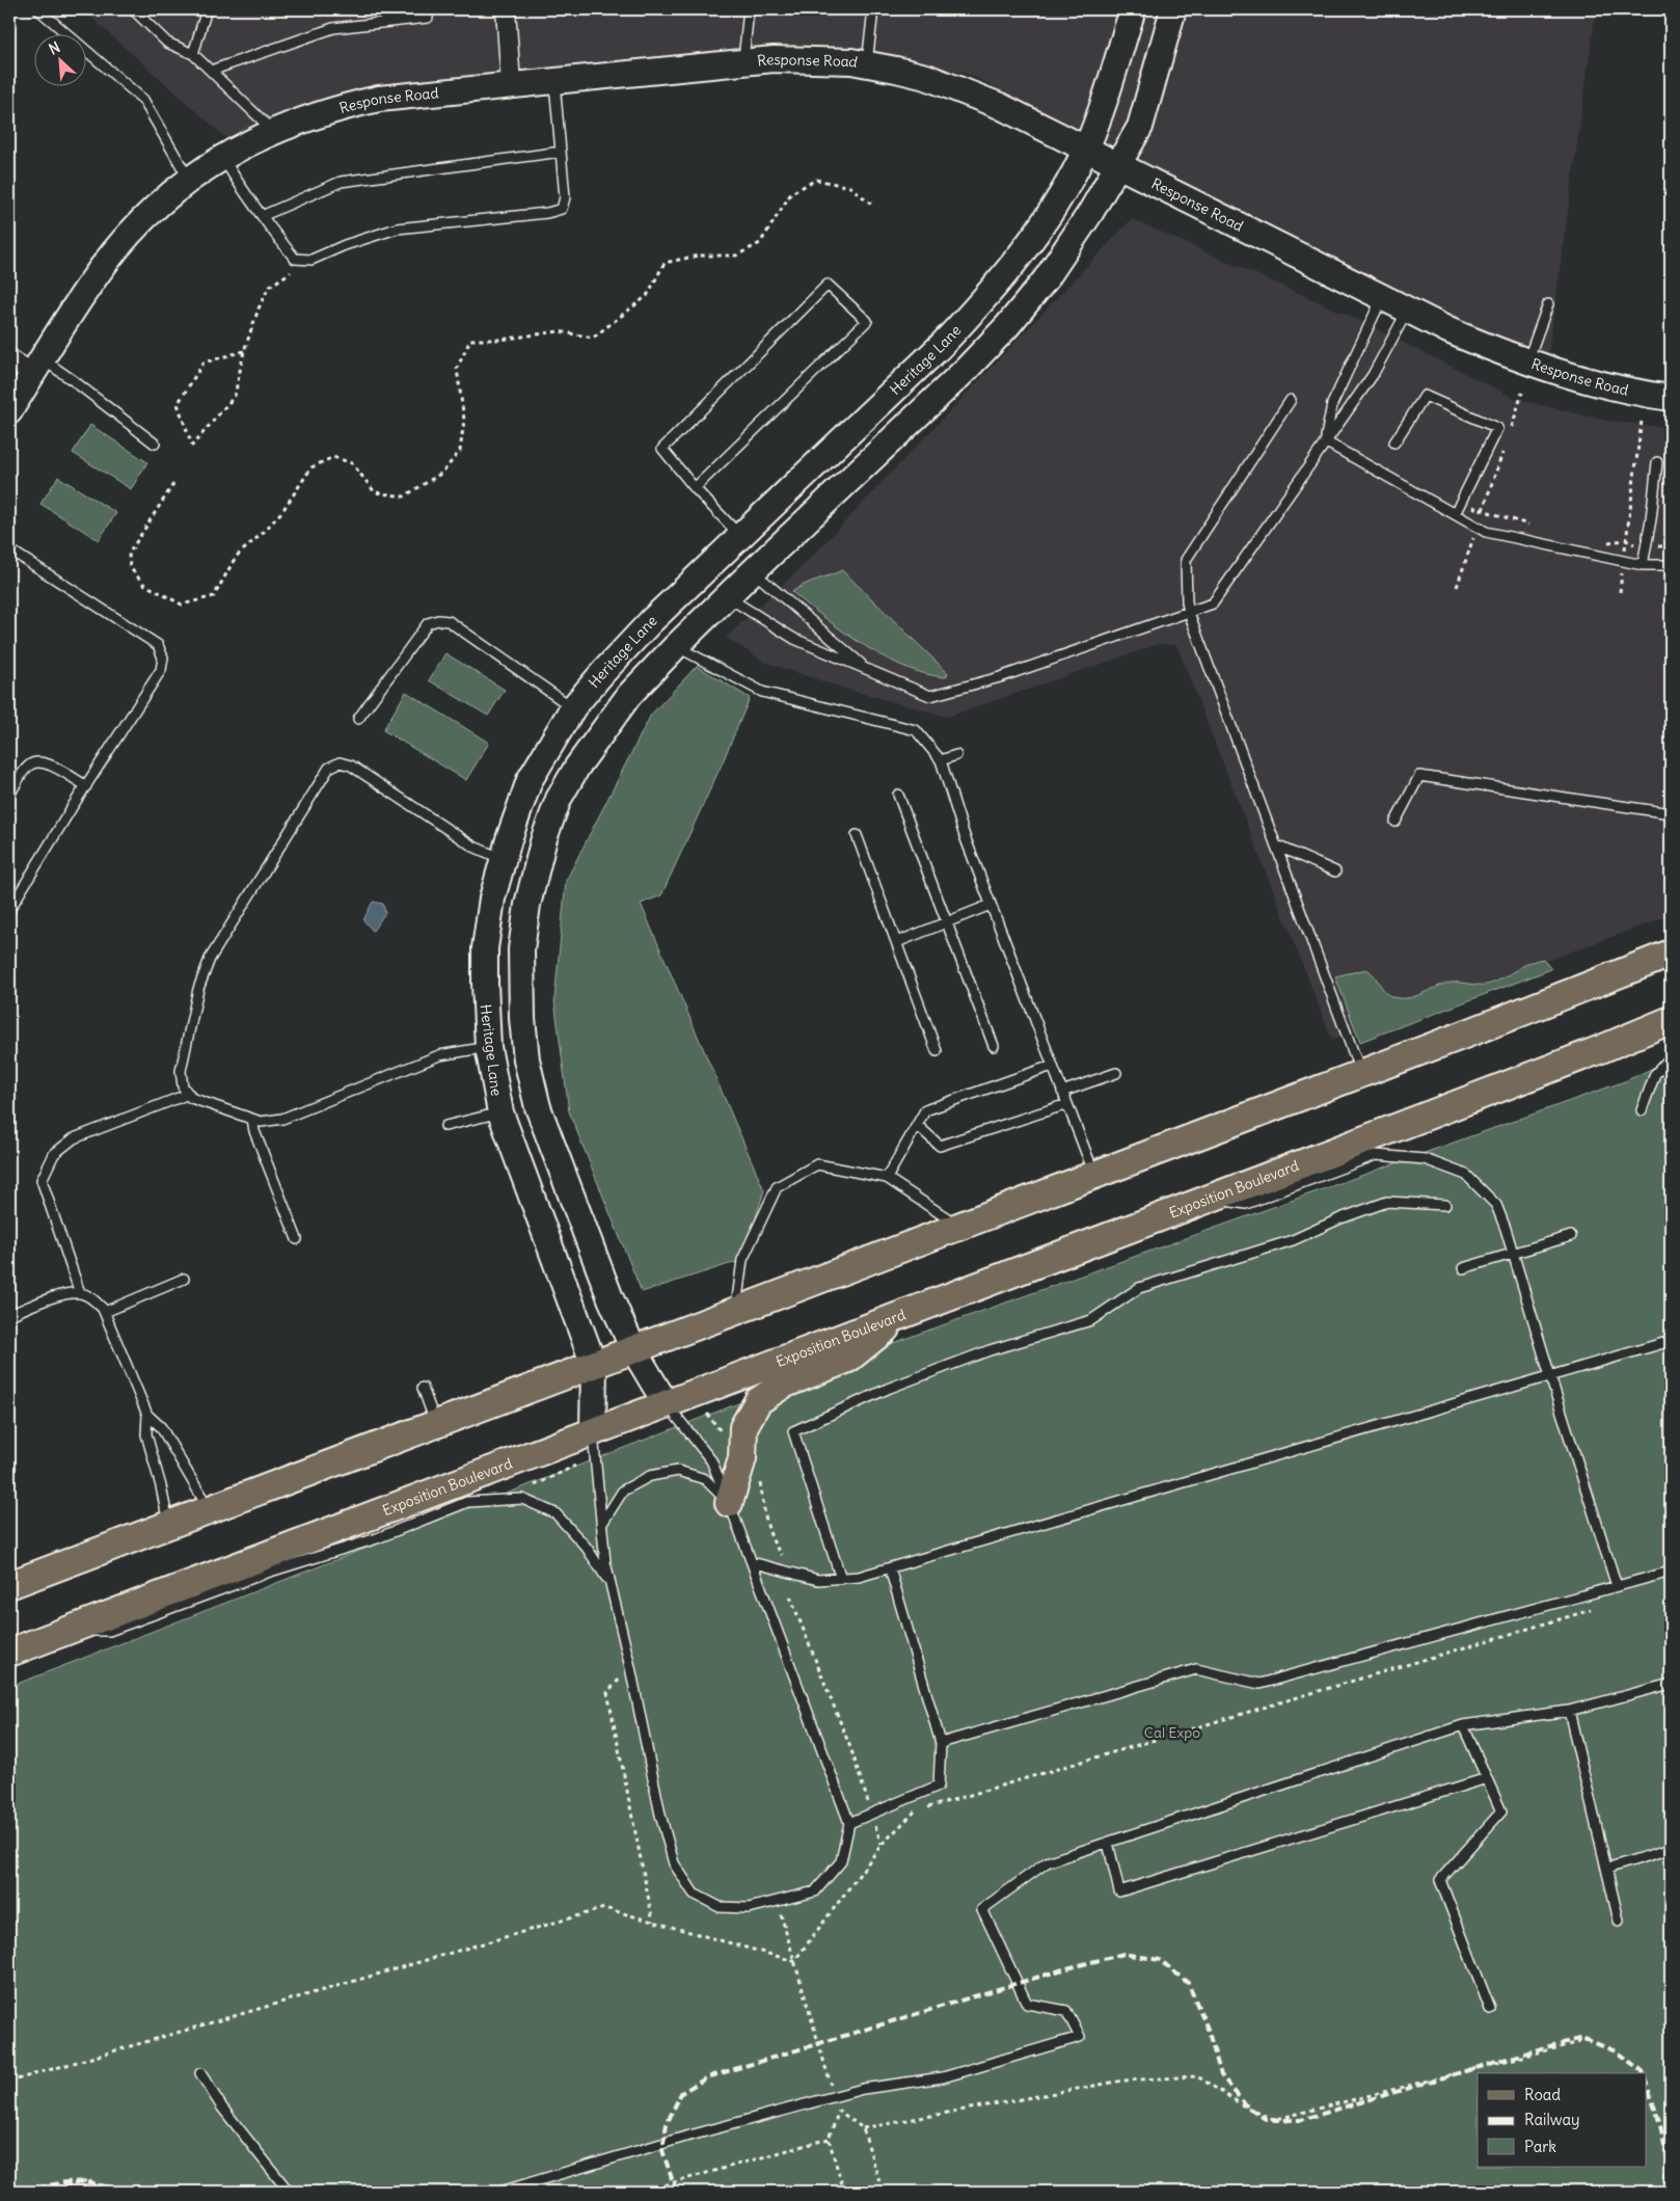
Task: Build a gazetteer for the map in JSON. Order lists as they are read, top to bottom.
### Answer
{
  "streets": {
    "main road": ["Response Road", "Heritage Lane", "Exposition Boulevard"]
  },
  "crossings": [
    ["Response Road", "Heritage Lane"],
    ["Heritage Lane", "Exposition Boulevard"]
  ],
  "parks": ["Cal Expo"],
  "legend": ["Road", "Railway", "Park"],
  "north": "top left"
}
